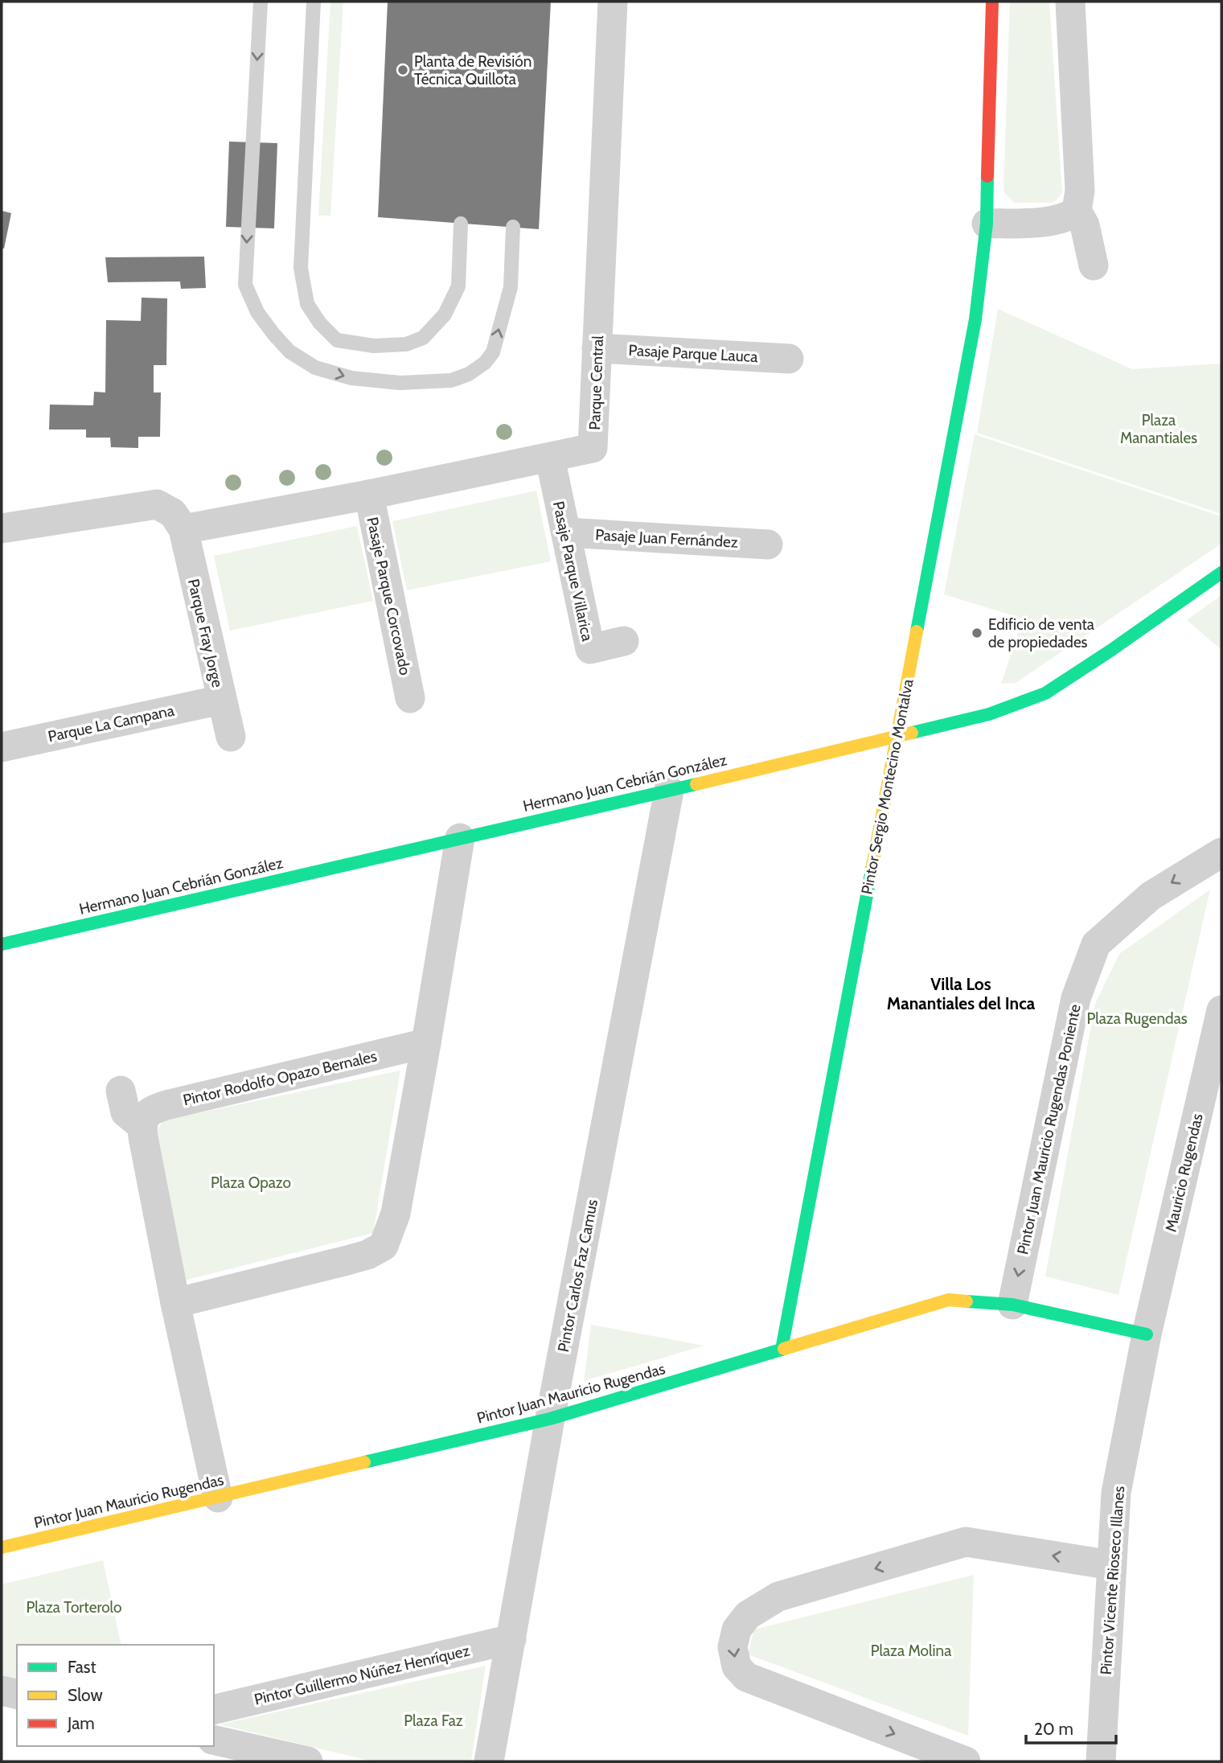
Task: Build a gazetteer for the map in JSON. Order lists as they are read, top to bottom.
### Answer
{
  "streets": {
    "street": [
      "Pasaje Parque Lauca",
      "Parque Central",
      "Pasaje Juan Fernández",
      "Pasaje Parque Villarica",
      "Pasaje Parque Corcovado",
      "Parque Fray Jorge",
      "Parque La Campana",
      "Hermano Juan Cebrián González",
      "Pintor Sergio Montecino Montalva",
      "Pintor Rodolfo Opazo Bernales",
      "Pintor Juan Mauricio Rugendas Poniente",
      "Mauricio Rugendas",
      "Pintor Carlos Faz Camus",
      "Pintor Juan Mauricio Rugendas",
      "Pintor Vicente Rioseco Illanes",
      "Pintor Guillermo Núñez Henríquez"
    ]
  },
  "crossings": [
    ["Pasaje Parque Lauca", "Parque Central"],
    ["Parque Central", "Pasaje Parque Villarica"],
    ["Parque Central", "Pasaje Parque Corcovado"],
    ["Parque Central", "Parque Fray Jorge"],
    ["Pasaje Juan Fernández", "Pasaje Parque Villarica"],
    ["Parque Fray Jorge", "Parque La Campana"],
    ["Hermano Juan Cebrián González", "Pintor Sergio Montecino Montalva"],
    ["Hermano Juan Cebrián González", "Pintor Carlos Faz Camus"],
    ["Pintor Sergio Montecino Montalva", "Pintor Juan Mauricio Rugendas"],
    ["Pintor Juan Mauricio Rugendas Poniente", "Pintor Juan Mauricio Rugendas"],
    ["Mauricio Rugendas", "Pintor Juan Mauricio Rugendas"],
    ["Mauricio Rugendas", "Pintor Vicente Rioseco Illanes"],
    ["Pintor Carlos Faz Camus", "Pintor Juan Mauricio Rugendas"],
    ["Pintor Carlos Faz Camus", "Pintor Guillermo Núñez Henríquez"],
    ["Pintor Juan Mauricio Rugendas", "Pintor Vicente Rioseco Illanes"]
  ],
  "one_way": ["Pintor Juan Mauricio Rugendas Poniente"],
  "districts": ["Villa Los Manantiales del Inca"],
  "parks": [
    "Plaza Manantiales",
    "Plaza Rugendas",
    "Plaza Opazo",
    "Plaza Torterolo",
    "Plaza Molina",
    "Plaza Faz"
  ],
  "places": ["Planta de Revisión Técnica Quillota", "Edificio de venta de propiedades"],
  "legend": ["Fast", "Slow", "Jam"],
  "scale_bar": "20 m"
}
